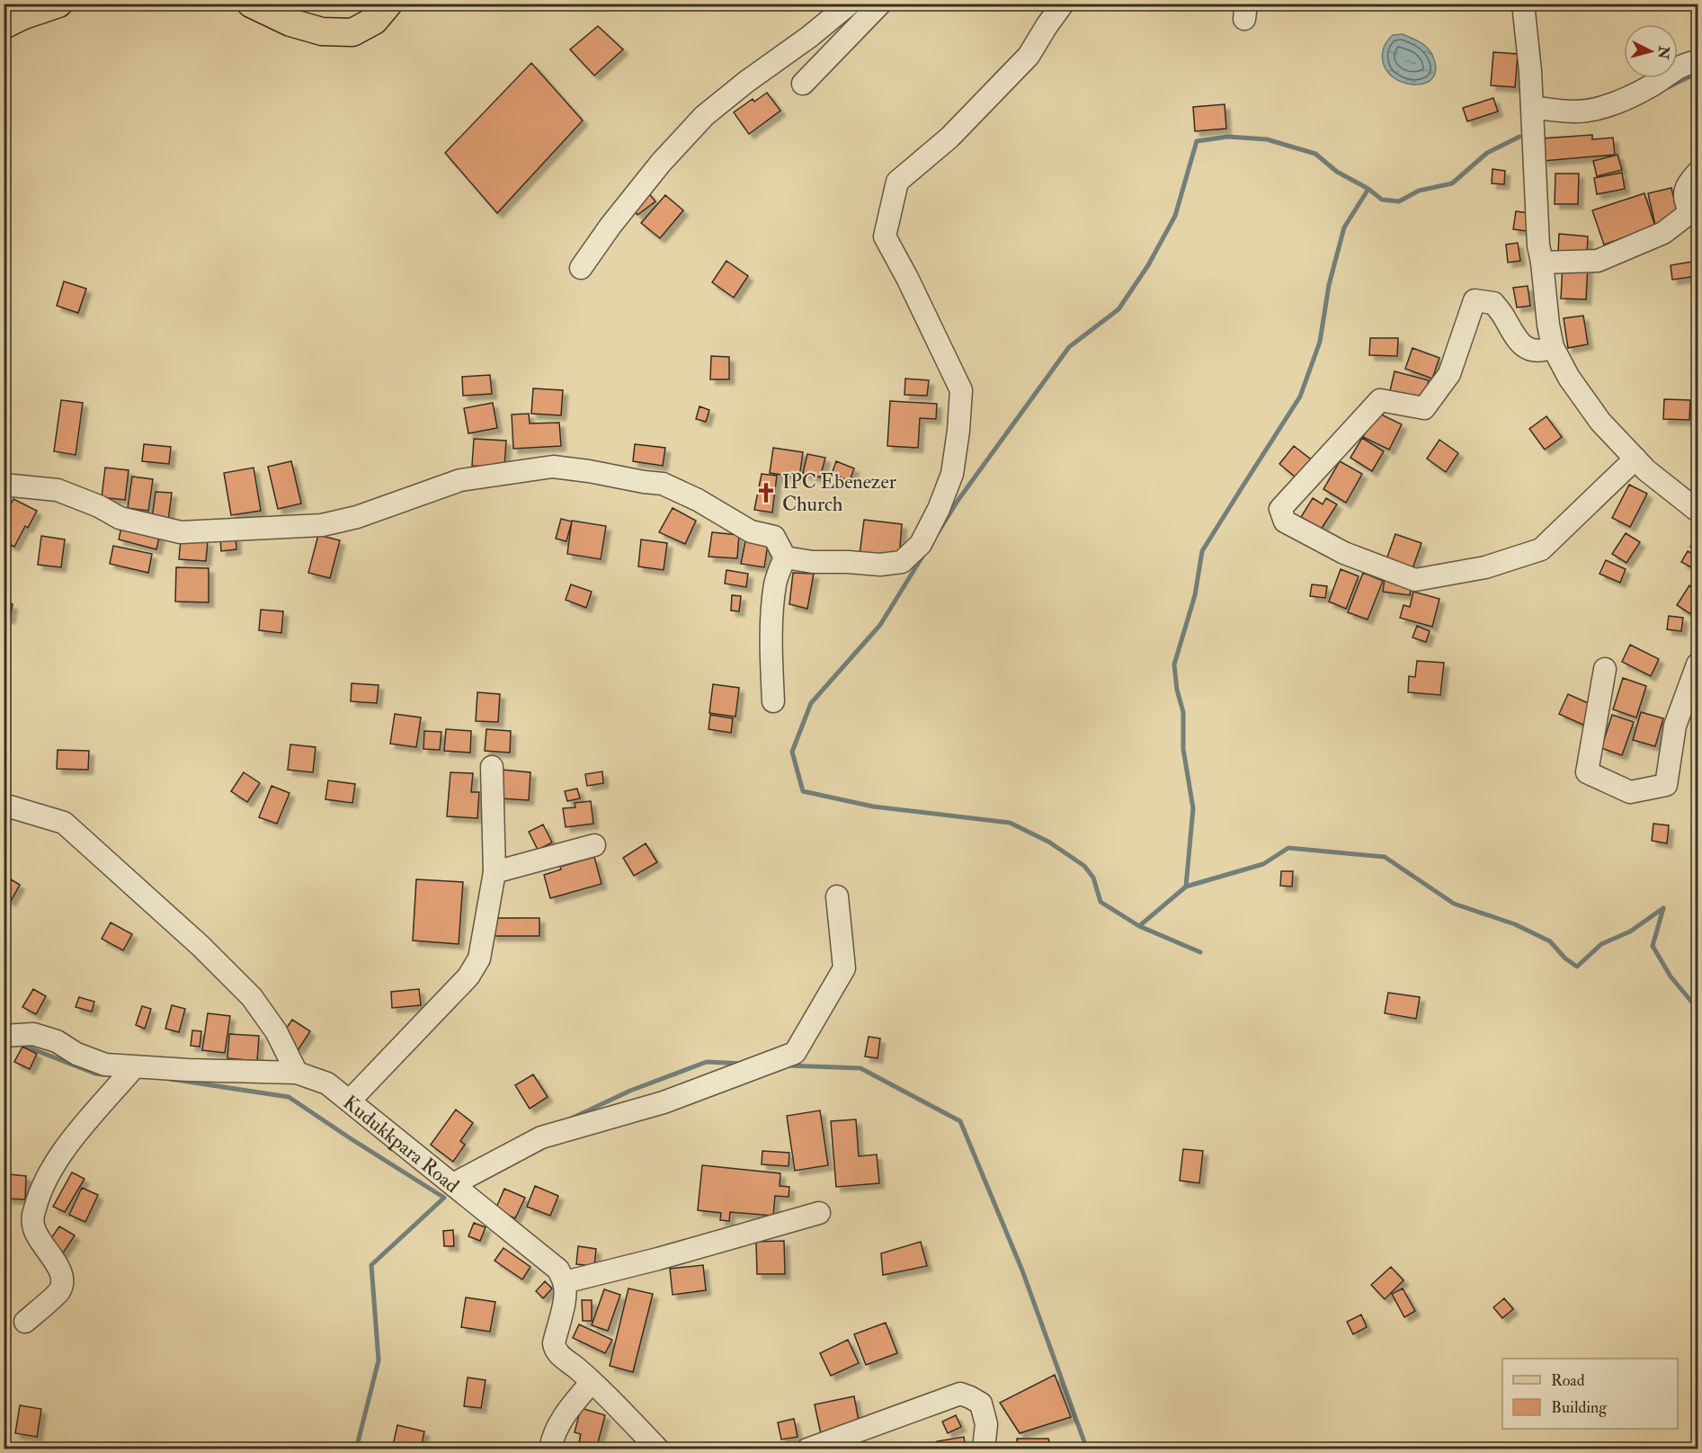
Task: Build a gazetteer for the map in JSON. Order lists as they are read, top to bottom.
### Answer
{
  "streets": {
    "street": ["Kudukkpara Road"]
  },
  "places": {
    "church": ["IPC Ebenezer Church"]
  },
  "legend": ["Road", "Building"],
  "north": "right"
}
